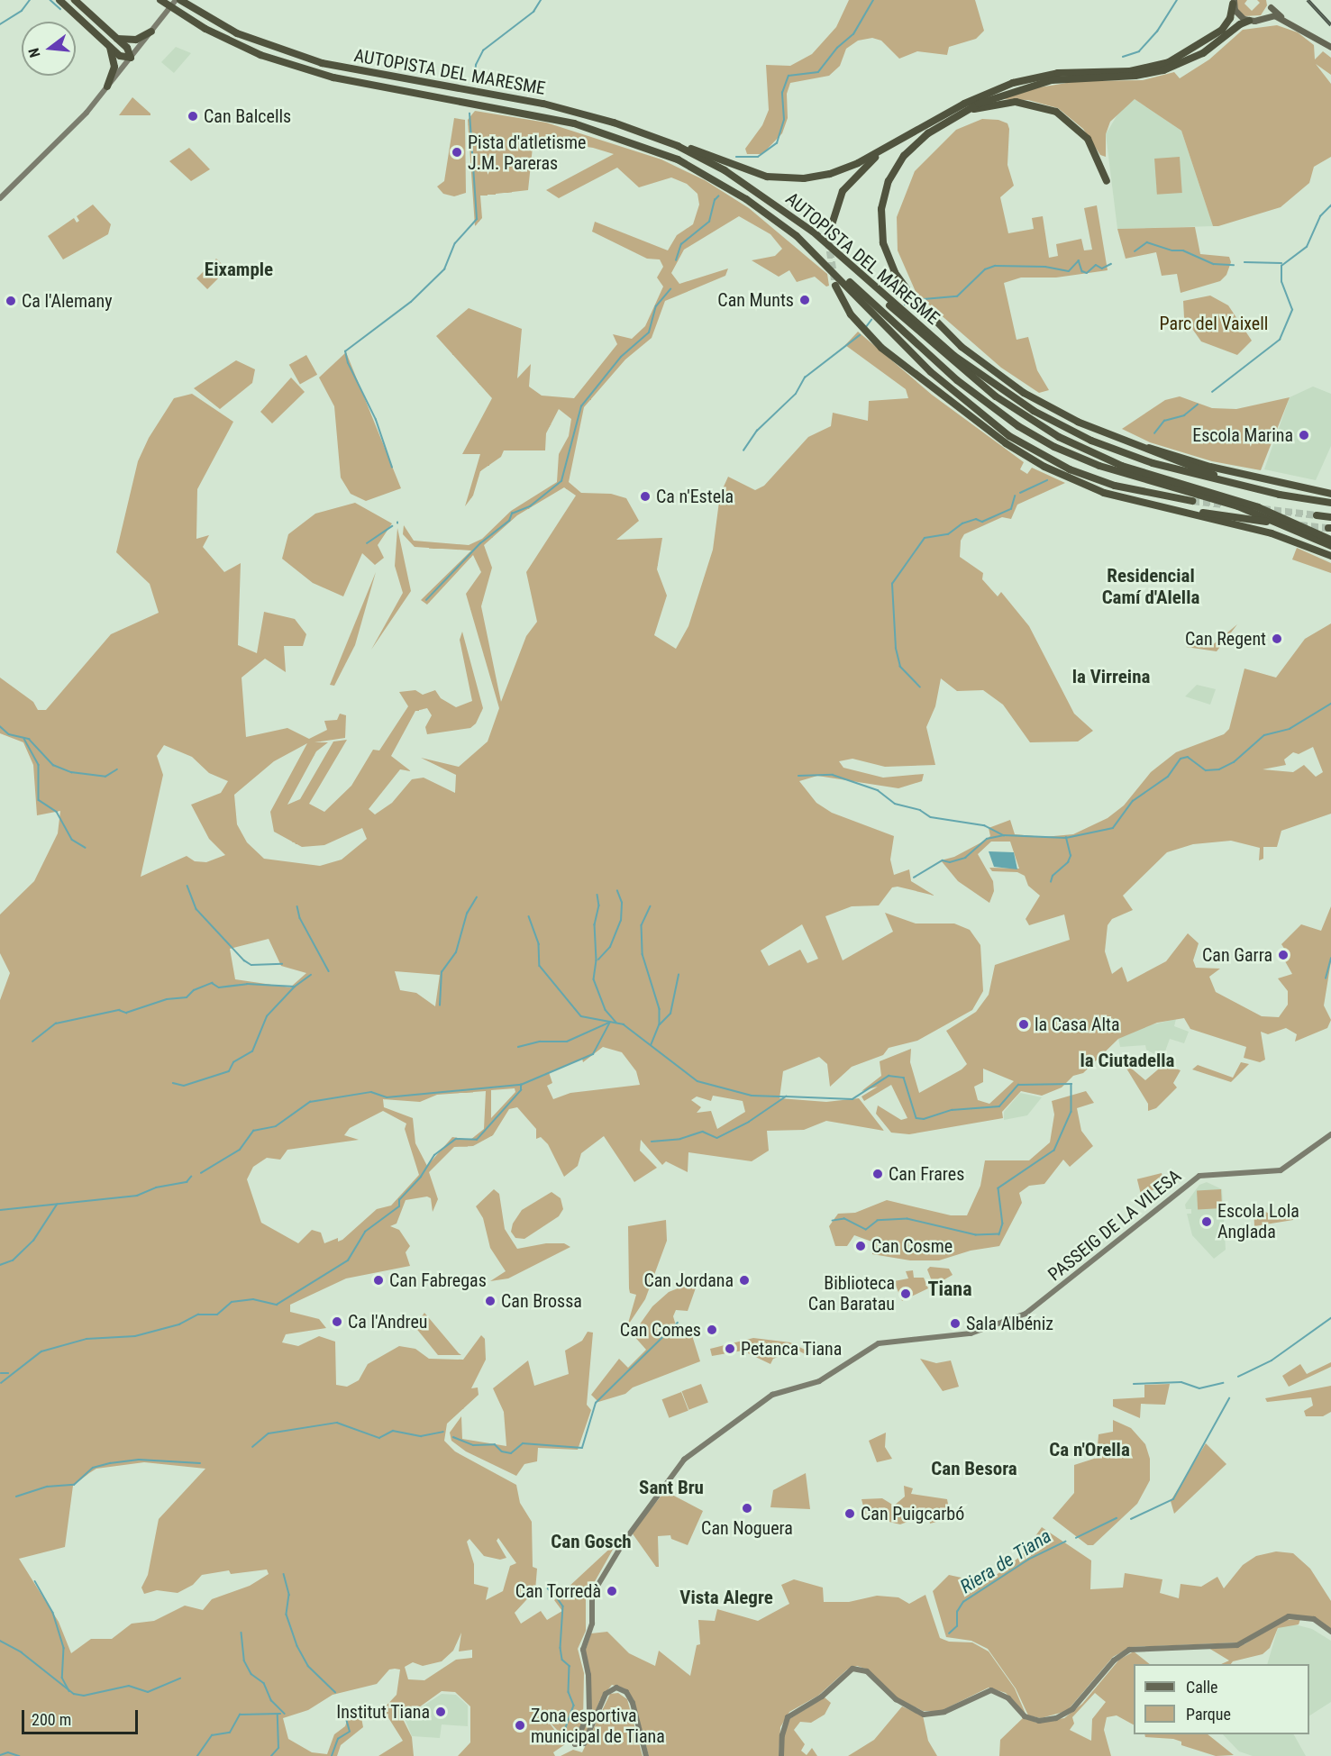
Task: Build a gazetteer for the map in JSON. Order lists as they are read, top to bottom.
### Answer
{
  "streets": {
    "highway": ["AUTOPISTA DEL MARESME"],
    "street": ["PASSEIG DE LA VILESA"]
  },
  "districts": [
    "Eixample",
    "Residencial Camí d'Alella",
    "la Virreina",
    "la Ciutadella",
    "Tiana",
    "Ca n'Orella",
    "Can Besora",
    "Sant Bru",
    "Can Gosch",
    "Vista Alegre"
  ],
  "water": ["Riera de Tiana"],
  "parks": ["Parc del Vaixell"],
  "places": [
    "Can Balcells",
    "Pista d'atletisme J.M. Pareras",
    "Can Munts",
    "Ca l'Alemany",
    "Escola Marina",
    "Ca n'Estela",
    "Can Regent",
    "Can Garra",
    "la Casa Alta",
    "Can Frares",
    "Escola Lola Anglada",
    "Can Cosme",
    "Can Fabregas",
    "Can Jordana",
    "Biblioteca Can Baratau",
    "Can Brossa",
    "Ca l'Andreu",
    "Sala Albéniz",
    "Can Comes",
    "Petanca Tiana",
    "Can Noguera",
    "Can Puigcarbó",
    "Can Torredà",
    "Institut Tiana",
    "Zona esportiva municipal de Tiana"
  ],
  "legend": ["Calle", "Parque"],
  "scale_bar": "200 m",
  "north": "left"
}
